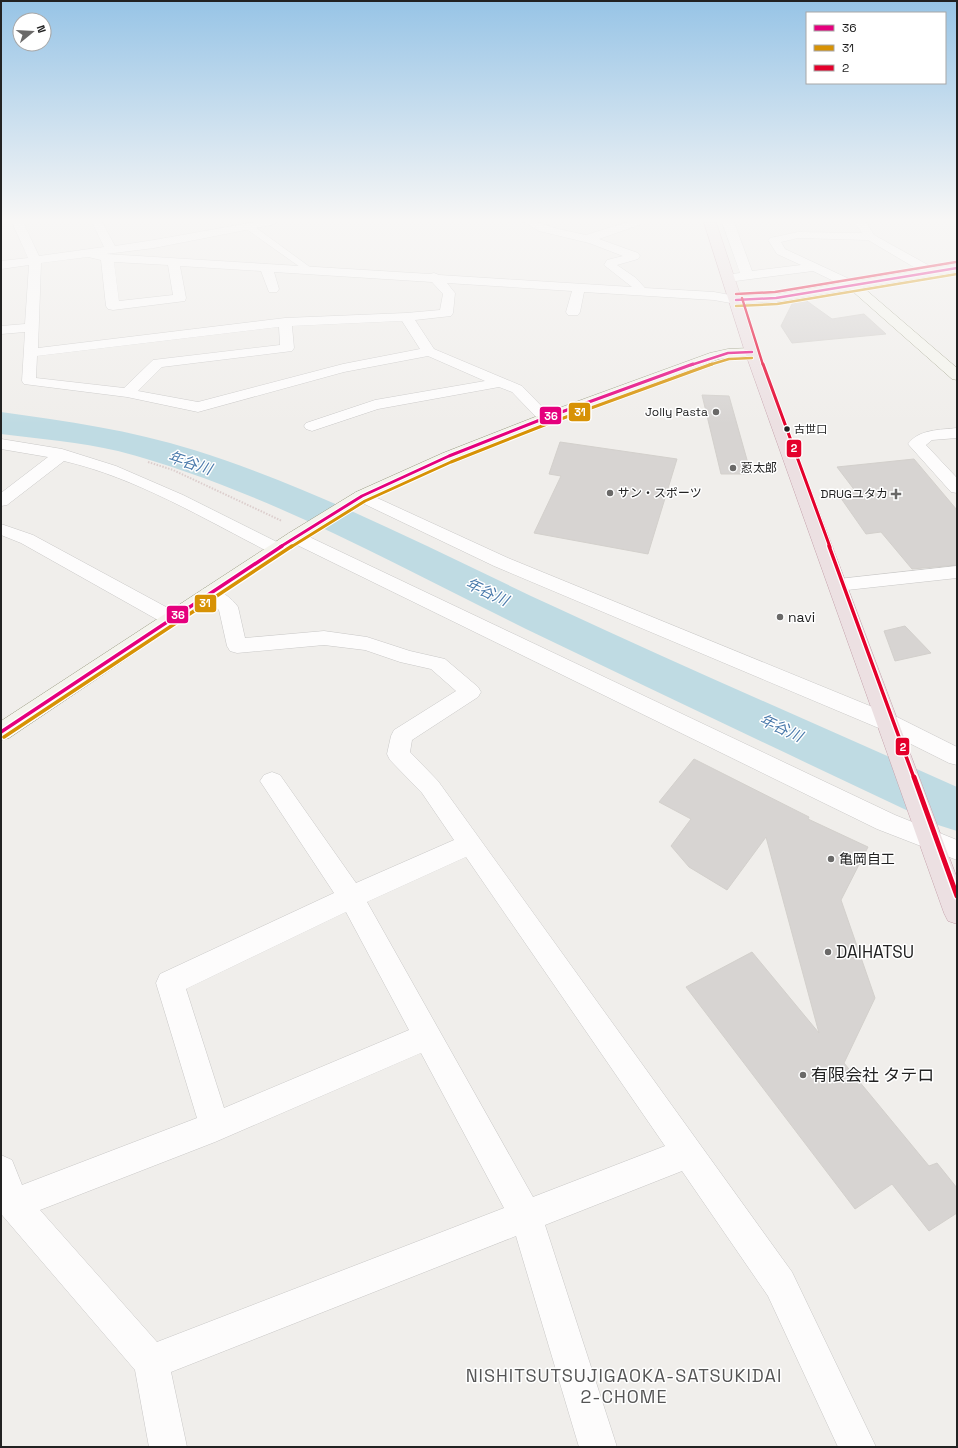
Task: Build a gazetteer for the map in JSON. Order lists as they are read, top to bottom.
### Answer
{
  "districts": ["NISHITSUTSUJIGAOKA-SATSUKIDAI 2-CHOME"],
  "water": ["年谷川"],
  "places": {
    "other": [
      "Jolly Pasta",
      "古世口",
      "荵太郎",
      "サン・スポーツ",
      "navi",
      "亀岡自工",
      "DAIHATSU",
      "有限会社 タテロ"
    ],
    "health": ["DRUGユタカ"]
  },
  "lines": ["transit line 36", "transit line 31", "transit line 2"],
  "legend": ["36", "31", "2"],
  "north": "right"
}
